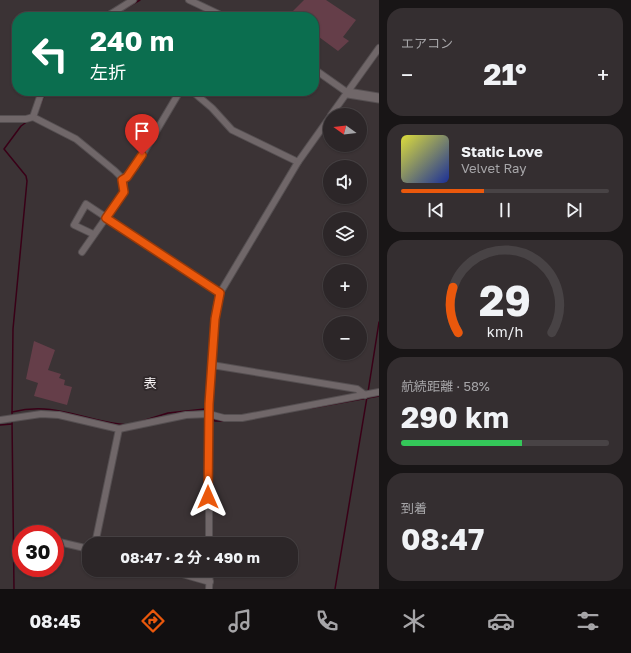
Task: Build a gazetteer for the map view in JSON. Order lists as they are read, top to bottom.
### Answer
{
  "districts": ["表"],
  "north": "left",
  "page": {
    "tile": [
      "エアコン",
      ["航続距離 · 58%", "290 km"],
      ["到着", "08:47"]
    ],
    "turn": ["240 m", "左折"],
    "heat": ["−", "21°", "+"],
    "map_buttons": ["+", "−"],
    "song": ["Static Love", "Velvet Ray"],
    "limit": "30",
    "trip": "08:47 · 2 分 · 490 m",
    "tabs": "08:45",
    "gauge": ["29", "km/h"]
  }
}
